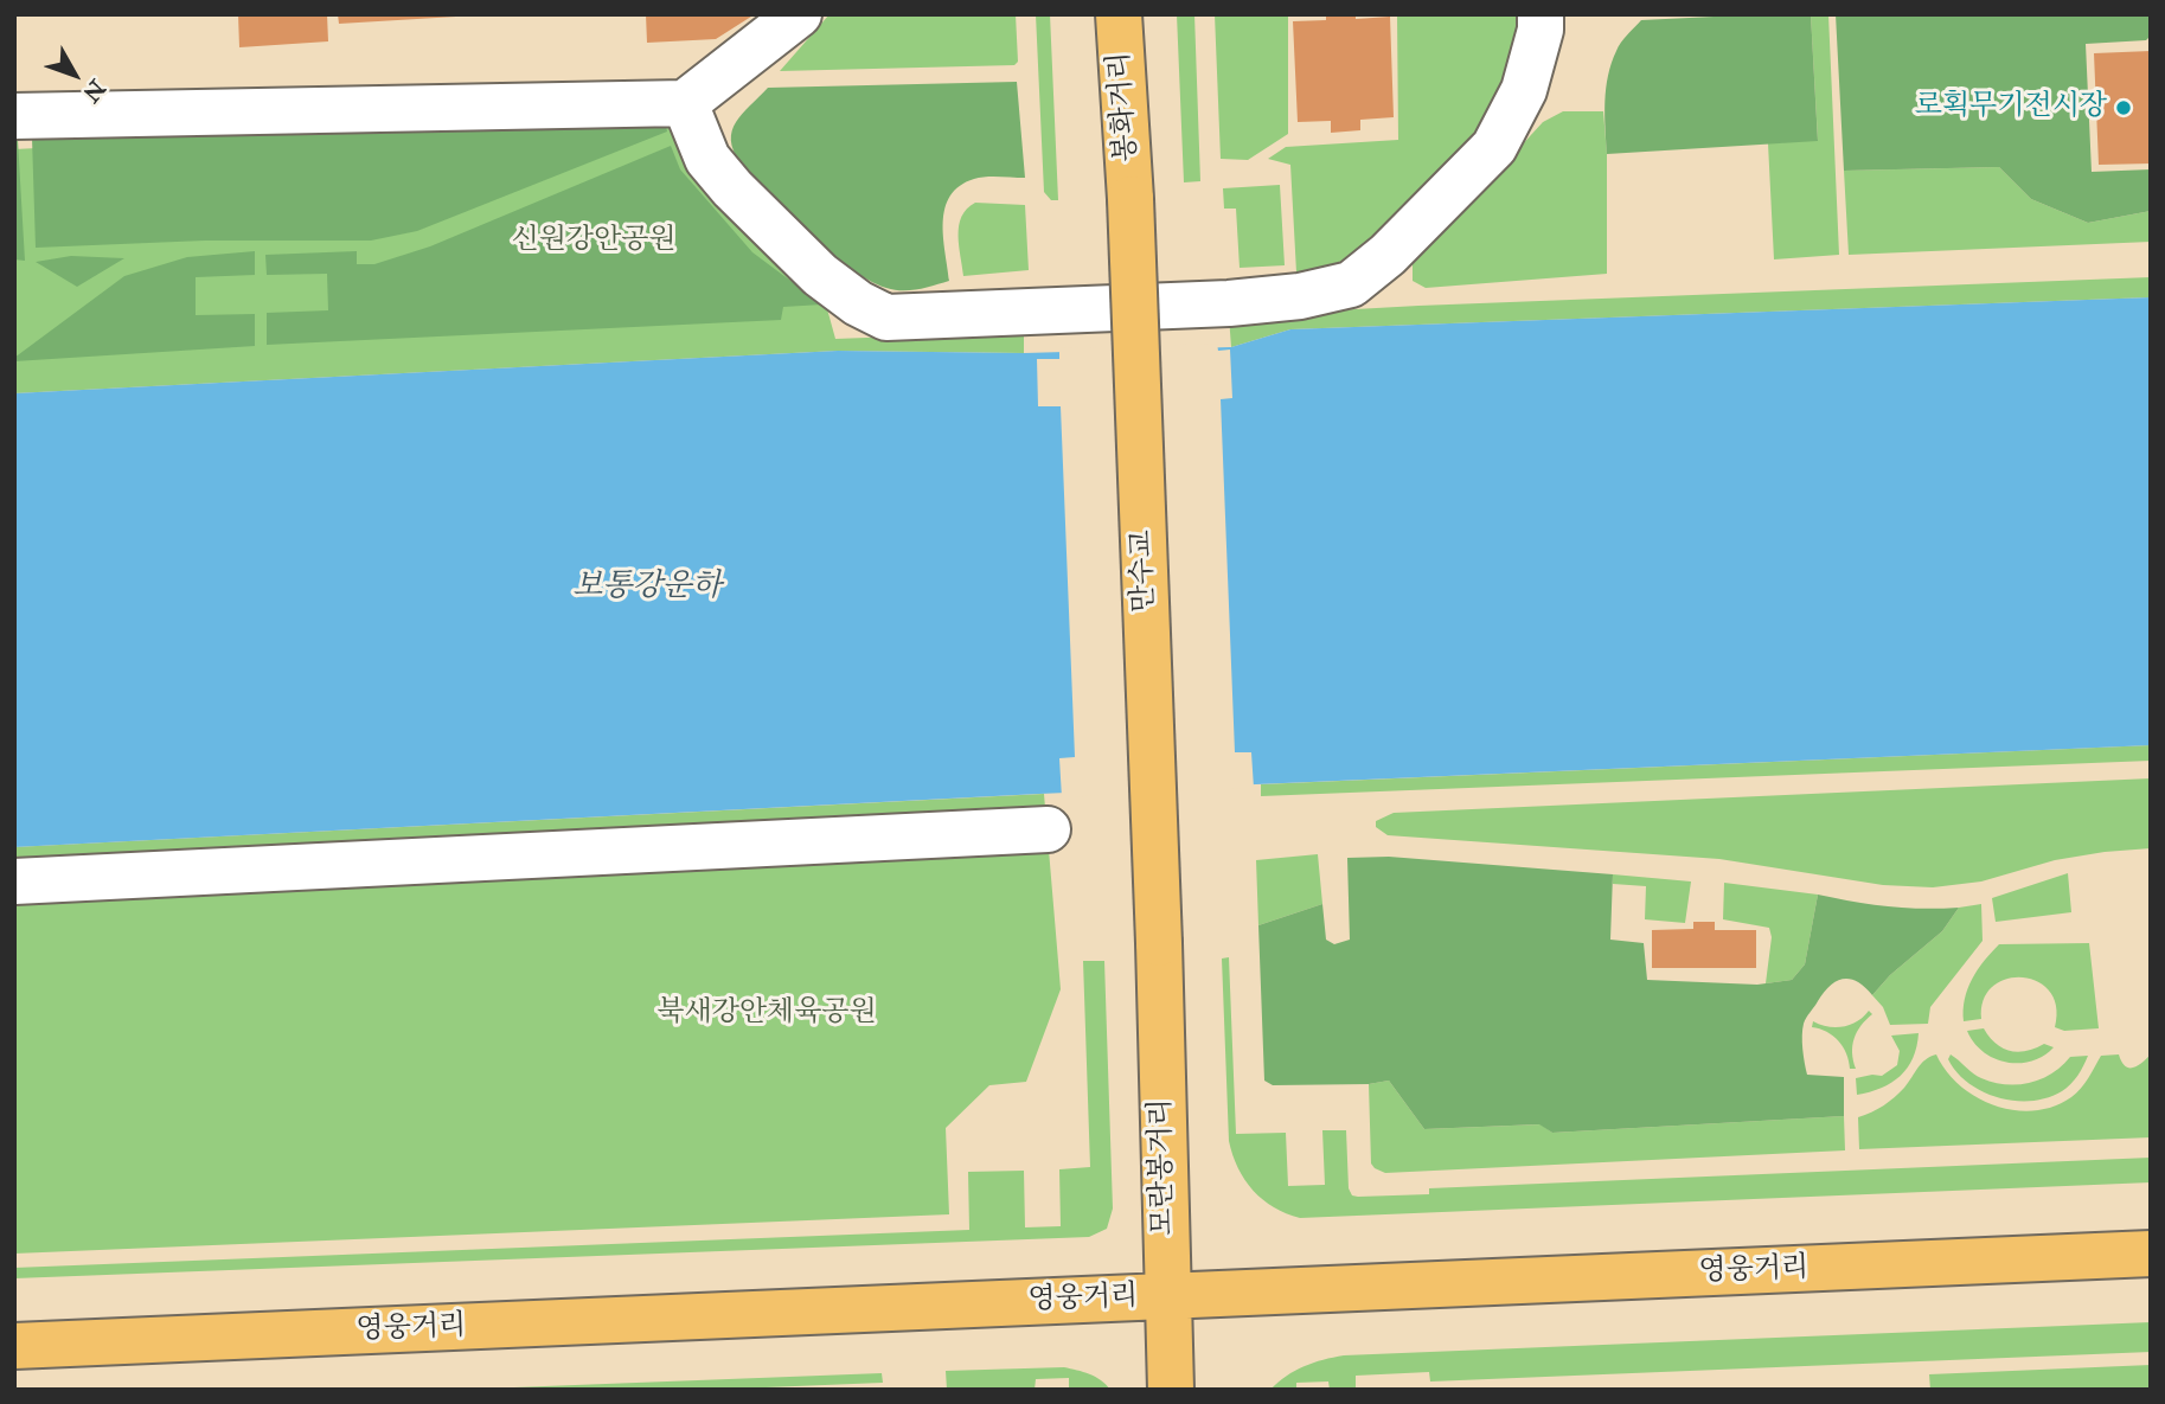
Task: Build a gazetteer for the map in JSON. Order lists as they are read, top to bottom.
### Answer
{
  "streets": {
    "main road": [
      "봉화거리",
      "만수교",
      "모란봉거리",
      "영웅거리"
    ]
  },
  "crossings": [
    ["봉화거리", "만수교"],
    ["만수교", "모란봉거리"],
    ["모란봉거리", "영웅거리"]
  ],
  "water": ["보통강운하"],
  "parks": ["신원강안공원", "북새강안체육공원"],
  "places": ["로획무기전시장"],
  "north": "bottom right"
}
